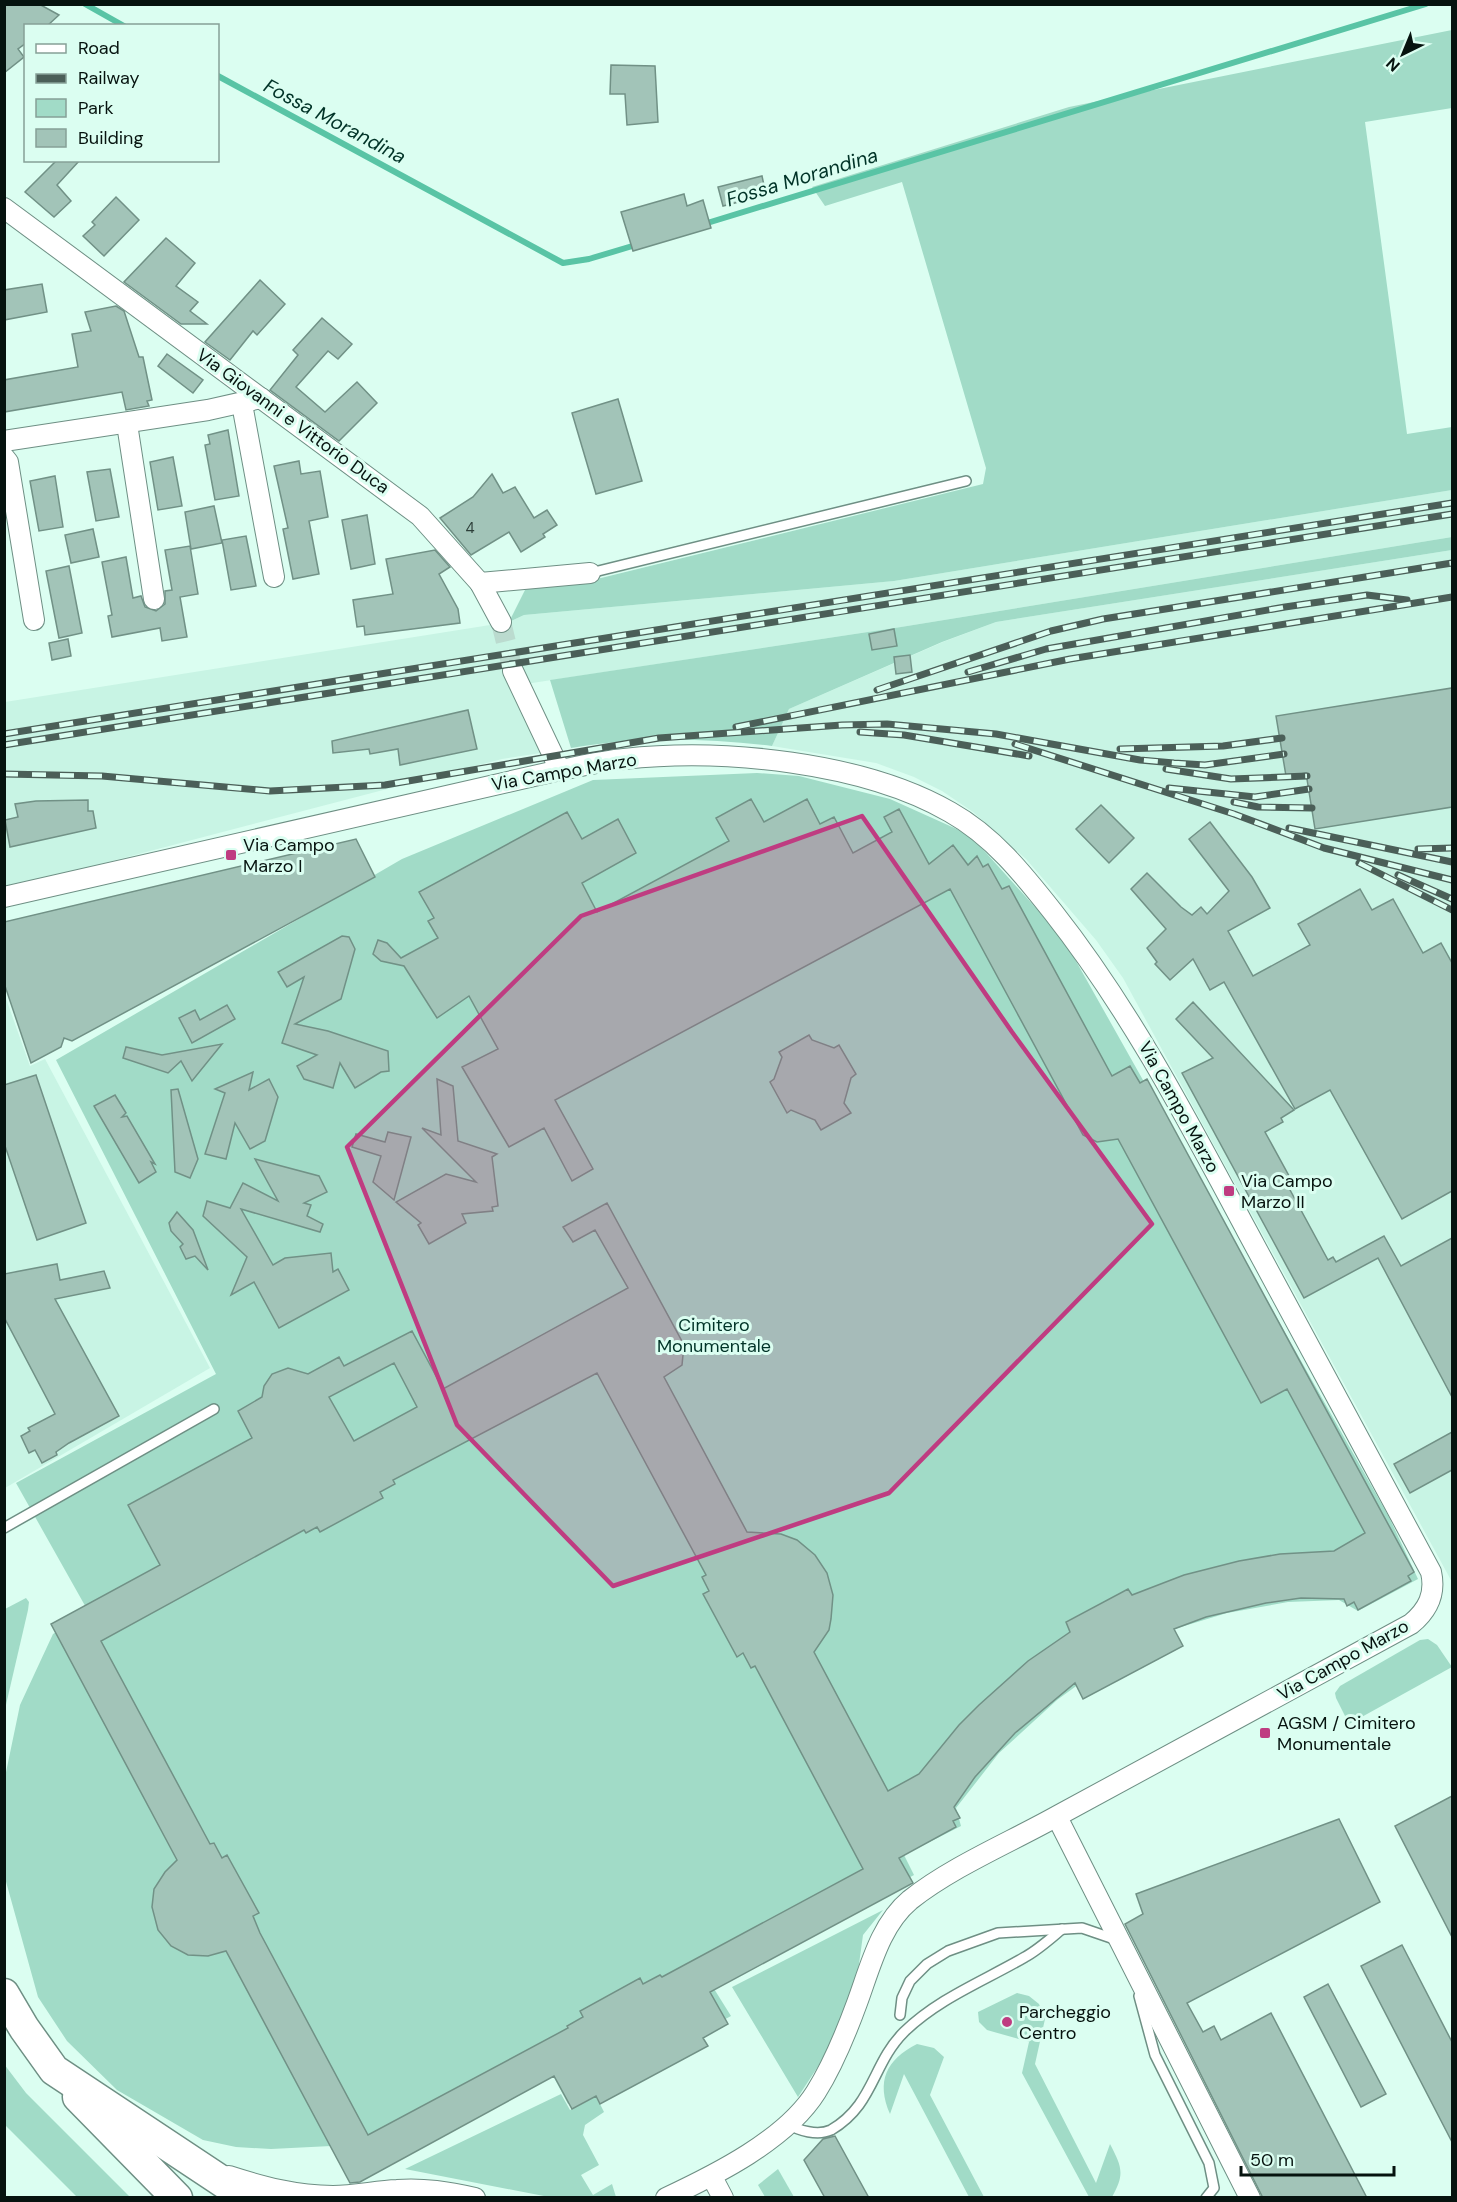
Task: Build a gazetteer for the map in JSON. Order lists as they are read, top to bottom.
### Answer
{
  "streets": {
    "street": ["Via Giovanni e Vittorio Duca", "Via Campo Marzo"]
  },
  "water": ["Fossa Morandina"],
  "parks": ["Cimitero Monumentale"],
  "places": {
    "transit": ["Via Campo Marzo I", "Via Campo Marzo II", "AGSM / Cimitero Monumentale"],
    "other": ["Parcheggio Centro"]
  },
  "house_numbers": ["4"],
  "legend": [
    "Road",
    "Railway",
    "Park",
    "Building"
  ],
  "scale_bar": "50 m",
  "north": "bottom left"
}
